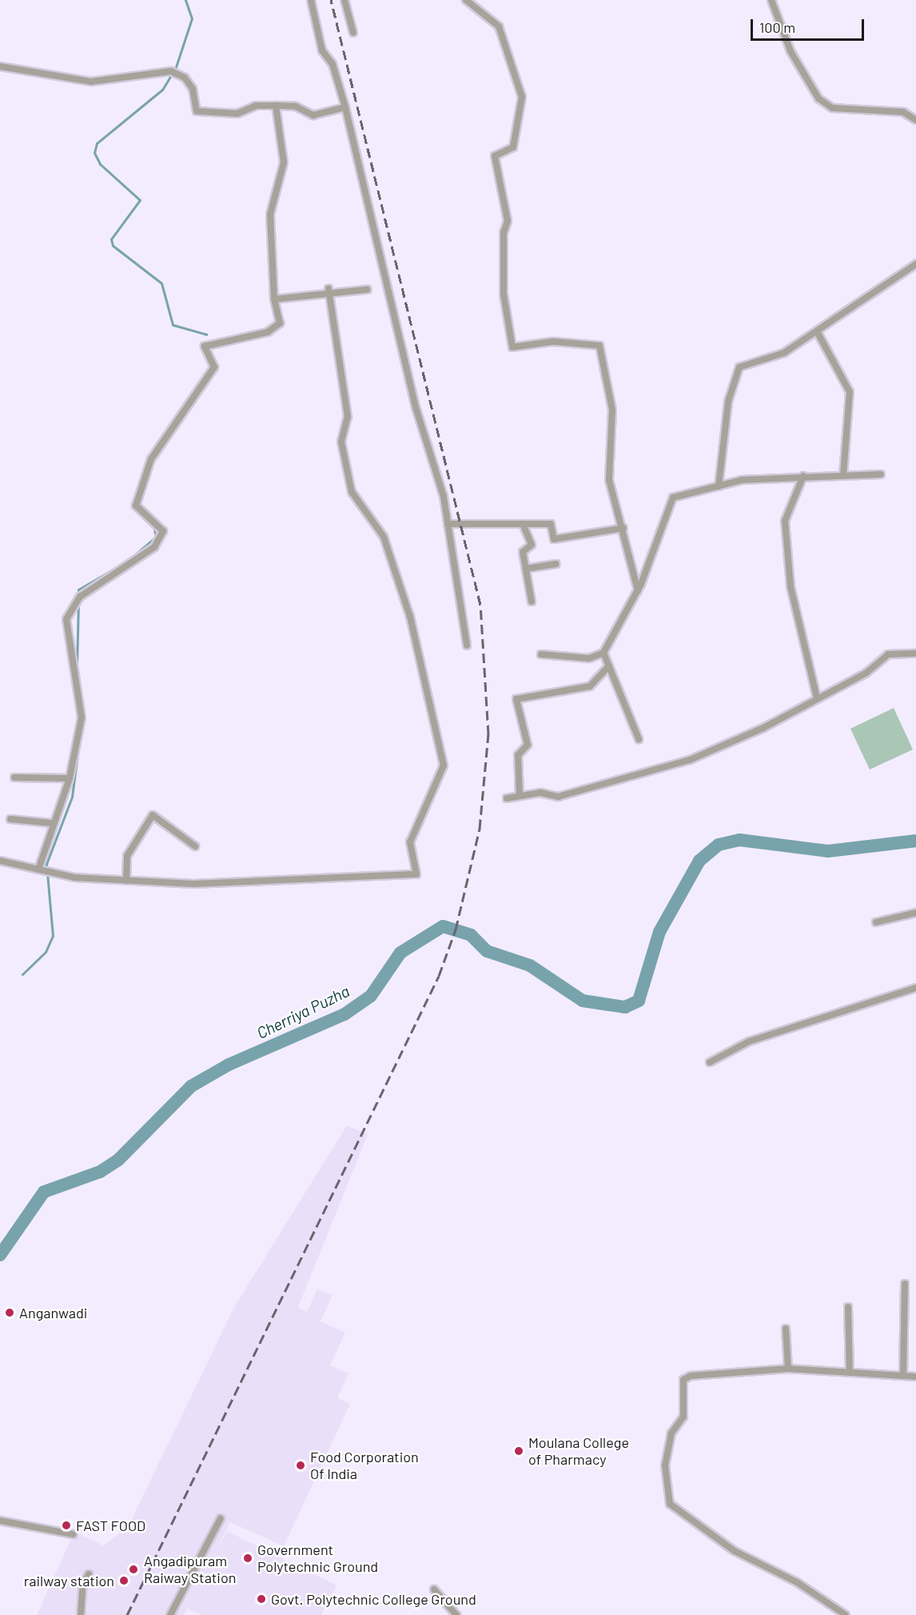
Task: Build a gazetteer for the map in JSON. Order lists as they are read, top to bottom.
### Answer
{
  "water": ["Cherriya Puzha"],
  "places": [
    "Anganwadi",
    "Moulana College of Pharmacy",
    "Food Corporation Of India",
    "FAST FOOD",
    "Government Polytechnic Ground",
    "Angadipuram Raiway Station",
    "railway station",
    "Govt. Polytechnic College Ground"
  ],
  "scale_bar": "100 m"
}
